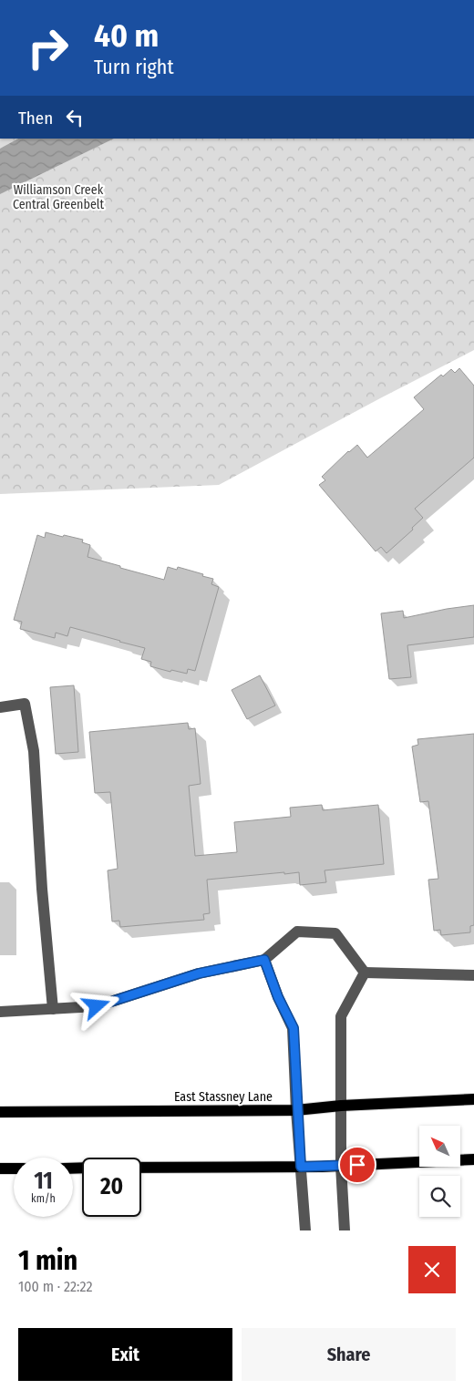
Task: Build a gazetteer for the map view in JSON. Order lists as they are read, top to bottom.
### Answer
{
  "streets": {
    "main road": ["East Stassney Lane"]
  },
  "parks": ["Williamson Creek Central Greenbelt"],
  "north": "top left",
  "page": {
    "turn": ["40 m", "Turn right"],
    "then": "Then",
    "speed": "11 km/h",
    "limit": "20",
    "heading": ["1 min", "100 m · 22:22"],
    "buttons": ["Exit", "Share"]
  }
}
